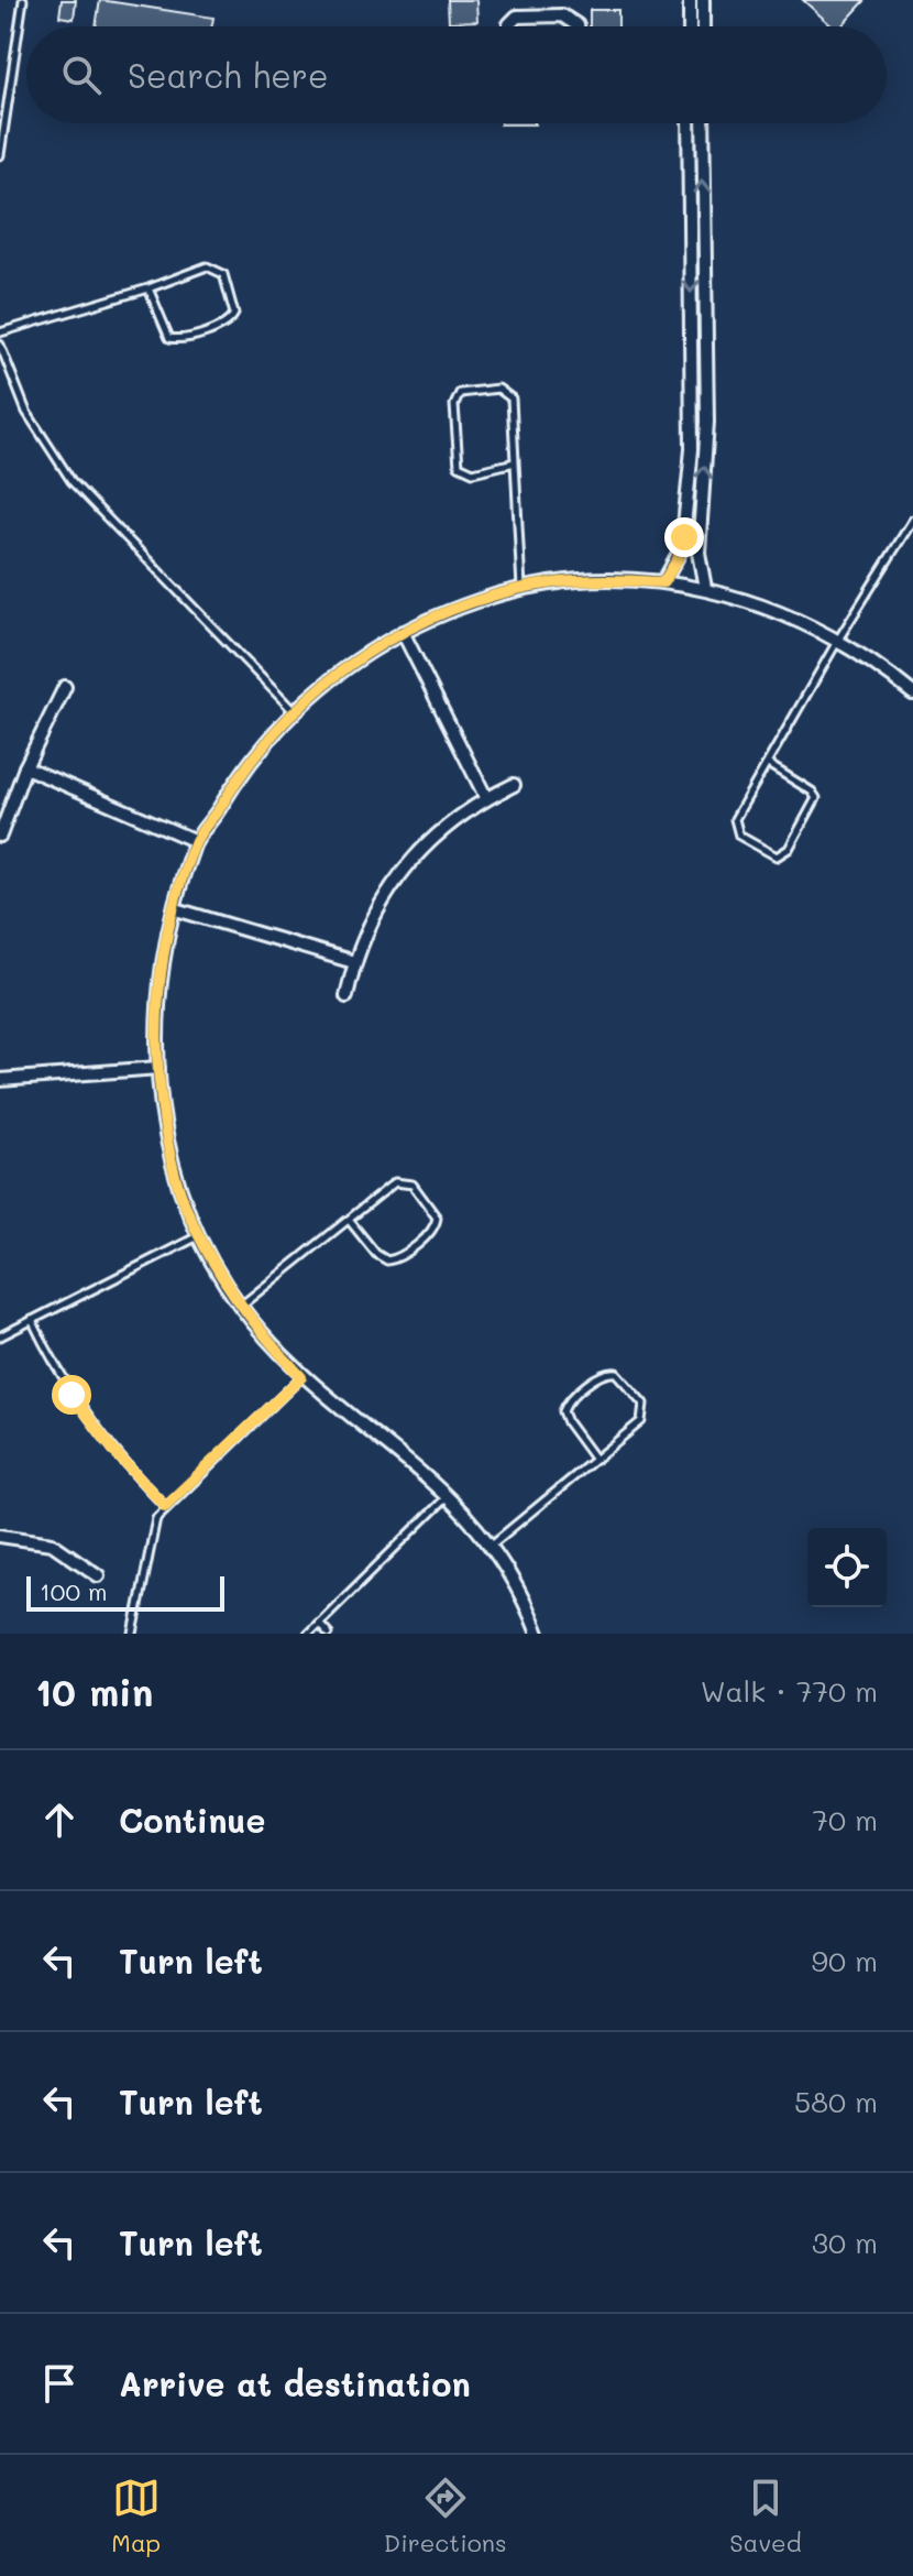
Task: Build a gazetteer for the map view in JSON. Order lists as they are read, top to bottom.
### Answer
{
  "scale_bar": "100 m",
  "page": {
    "search": "Search here",
    "scale": "100 m",
    "heading": ["10 min", "Walk · 770 m"],
    "list": [
      ["Continue", "70 m"],
      ["Turn left", "90 m"],
      ["Turn left", "580 m"],
      ["Turn left", "30 m"],
      "Arrive at destination"
    ],
    "nav": ["Map", "Directions", "Saved"]
  }
}
